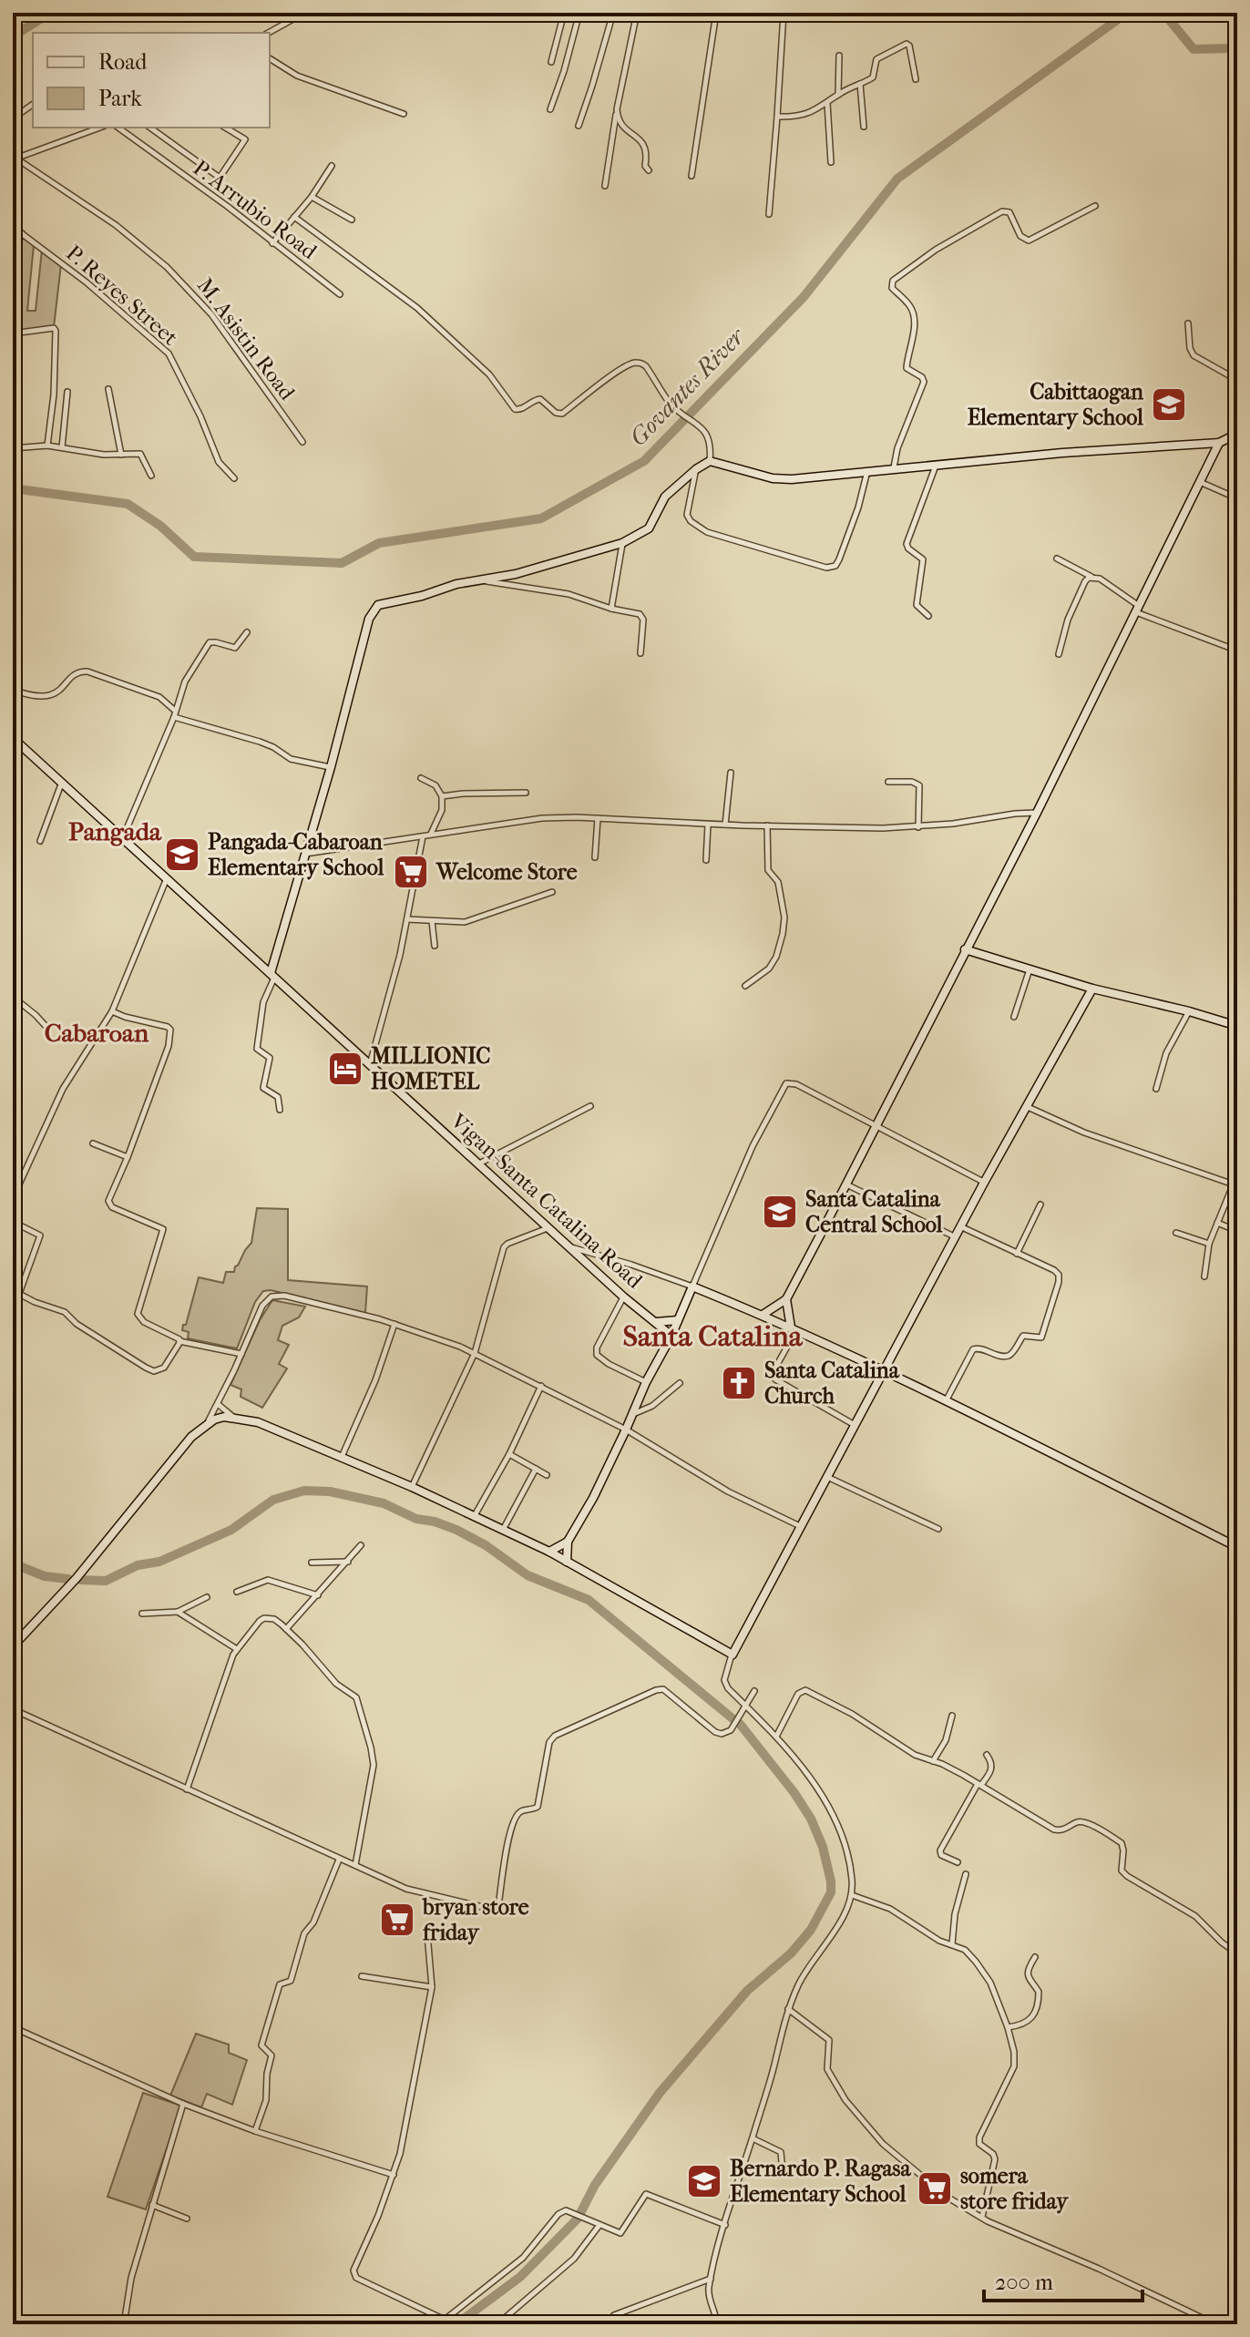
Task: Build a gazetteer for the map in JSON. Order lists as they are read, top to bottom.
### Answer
{
  "streets": {
    "street": [
      "P. Arrubio Road",
      "P. Reyes Street",
      "M. Asistin Road",
      "Vigan-Santa Catalina Road"
    ]
  },
  "districts": ["Pangada", "Cabaroan", "Santa Catalina"],
  "water": ["Govantes River"],
  "places": {
    "school or university": [
      "Cabittaogan Elementary School",
      "Pangada-Cabaroan Elementary School",
      "Santa Catalina Central School",
      "Bernardo P. Ragasa Elementary School"
    ],
    "supermarket": ["Welcome Store", "bryan store friday", "somera store friday"],
    "hotel": ["MILLIONIC HOMETEL"],
    "church": ["Santa Catalina Church"]
  },
  "legend": ["Road", "Park"],
  "scale_bar": "200 m"
}
